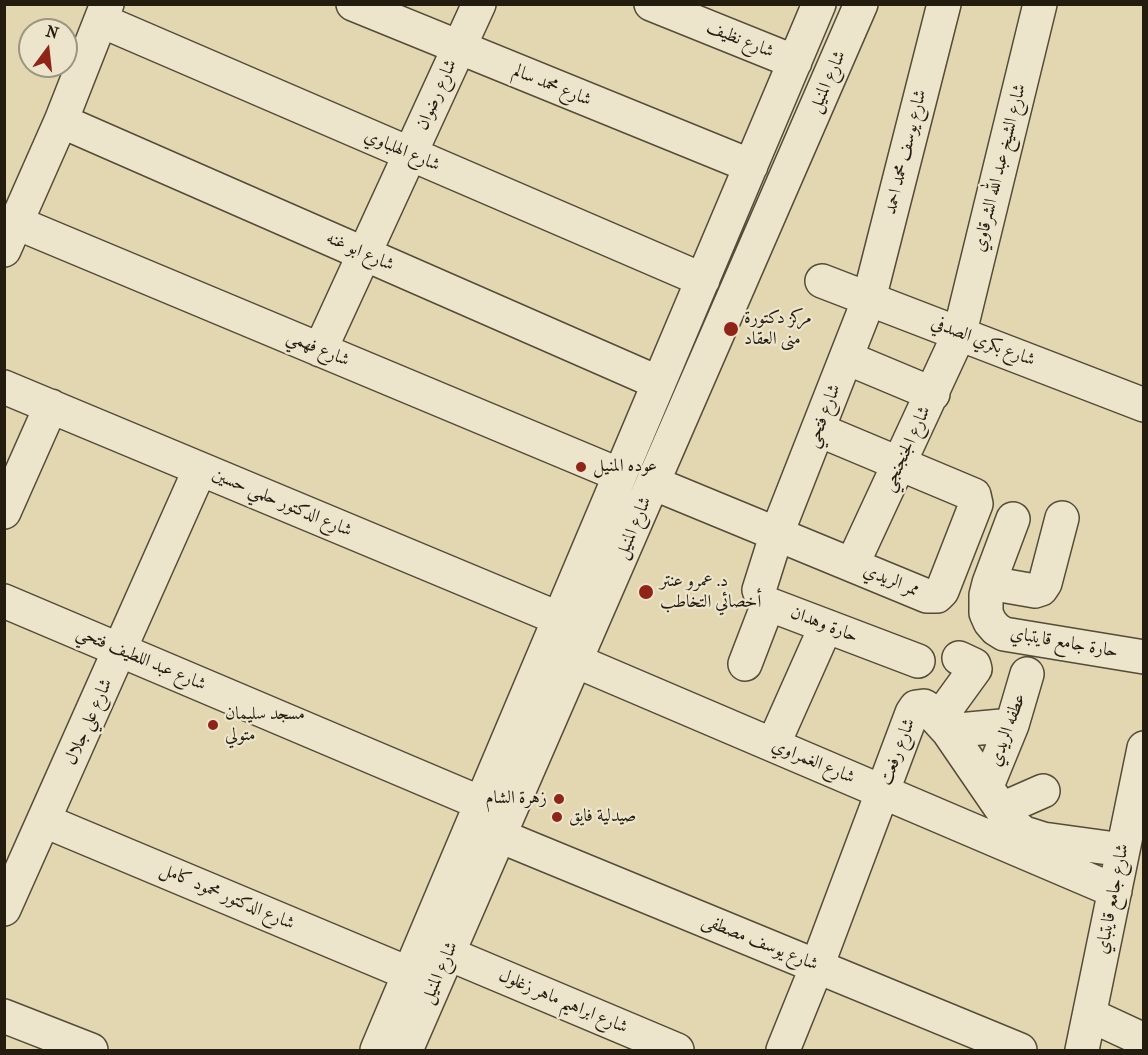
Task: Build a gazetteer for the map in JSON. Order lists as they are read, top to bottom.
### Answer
{
  "streets": {
    "street": [
      "شارع نظيف",
      "شارع المنيل",
      "شارع محمد سالم",
      "شارع رضوان",
      "شارع الهلباوي",
      "شارع يوسف محمد احمد",
      "شارع الشيخ عبد الله الشرقاوي",
      "شارع ابو غنه",
      "شارع بكري الصدفي",
      "شارع فهمي",
      "شارع فتحي",
      "شارع الجنجنجي",
      "شارع الدكتور حلمي حسين",
      "ممر الريدي",
      "حارة وهدان",
      "حارة جامع قايتباي",
      "شارع عبد اللطيف فتحي",
      "شارع علي جلال",
      "عطفه الريدي",
      "شارع رفعت",
      "شارع الغمراوي",
      "شارع الدكتور محمود كامل",
      "شارع جامع قايتباي",
      "شارع يوسف مصطفى",
      "شارع ابراهيم ماهر زغلول"
    ]
  },
  "crossings": [
    ["شارع نظيف", "شارع المنيل"],
    ["شارع المنيل", "شارع محمد سالم"],
    ["شارع المنيل", "شارع الهلباوي"],
    ["شارع المنيل", "شارع ابو غنه"],
    ["شارع المنيل", "شارع فهمي"],
    ["شارع المنيل", "شارع الدكتور حلمي حسين"],
    ["شارع المنيل", "ممر الريدي"],
    ["شارع المنيل", "شارع عبد اللطيف فتحي"],
    ["شارع المنيل", "شارع الغمراوي"],
    ["شارع المنيل", "شارع الدكتور محمود كامل"],
    ["شارع المنيل", "شارع يوسف مصطفى"],
    ["شارع المنيل", "شارع ابراهيم ماهر زغلول"],
    ["شارع محمد سالم", "شارع رضوان"],
    ["شارع رضوان", "شارع الهلباوي"],
    ["شارع رضوان", "شارع ابو غنه"],
    ["شارع رضوان", "شارع فهمي"],
    ["شارع يوسف محمد احمد", "شارع بكري الصدفي"],
    ["شارع يوسف محمد احمد", "شارع فتحي"],
    ["شارع الشيخ عبد الله الشرقاوي", "شارع بكري الصدفي"],
    ["شارع الشيخ عبد الله الشرقاوي", "شارع الجنجنجي"],
    ["شارع بكري الصدفي", "شارع فتحي"],
    ["شارع بكري الصدفي", "شارع الجنجنجي"],
    ["شارع فتحي", "ممر الريدي"],
    ["شارع فتحي", "حارة وهدان"],
    ["شارع الجنجنجي", "ممر الريدي"],
    ["شارع الدكتور حلمي حسين", "شارع علي جلال"],
    ["ممر الريدي", "حارة وهدان"],
    ["شارع عبد اللطيف فتحي", "شارع علي جلال"],
    ["شارع عبد اللطيف فتحي", "شارع يوسف مصطفى"],
    ["شارع علي جلال", "شارع الدكتور محمود كامل"],
    ["عطفه الريدي", "شارع رفعت"],
    ["شارع رفعت", "شارع الغمراوي"],
    ["شارع رفعت", "شارع جامع قايتباي"],
    ["شارع رفعت", "شارع يوسف مصطفى"],
    ["شارع الغمراوي", "شارع جامع قايتباي"]
  ],
  "places": [
    "مركز دكتورة منى العقاد",
    "عوده المنيل",
    "د. عمرو عنتر أخصائي التخاطب",
    "مسجد سليمان متولي",
    "زهرة الشام",
    "صيدلية فايق"
  ],
  "north": "top"
}
